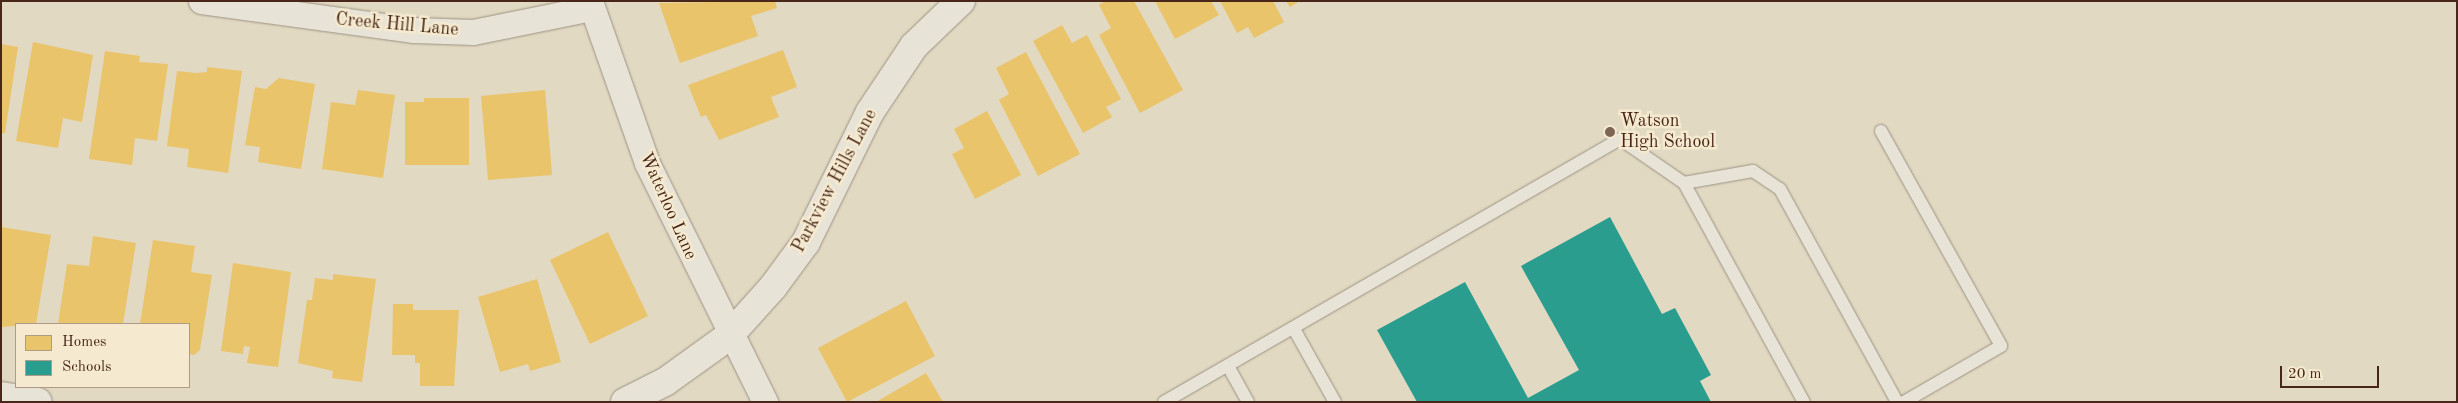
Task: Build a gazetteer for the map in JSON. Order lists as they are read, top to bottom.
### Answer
{
  "streets": {
    "street": ["Creek Hill Lane", "Parkview Hills Lane", "Waterloo Lane"]
  },
  "crossings": [
    ["Creek Hill Lane", "Waterloo Lane"],
    ["Parkview Hills Lane", "Waterloo Lane"]
  ],
  "places": ["Watson High School"],
  "legend": ["Homes", "Schools"],
  "scale_bar": "20 m"
}
